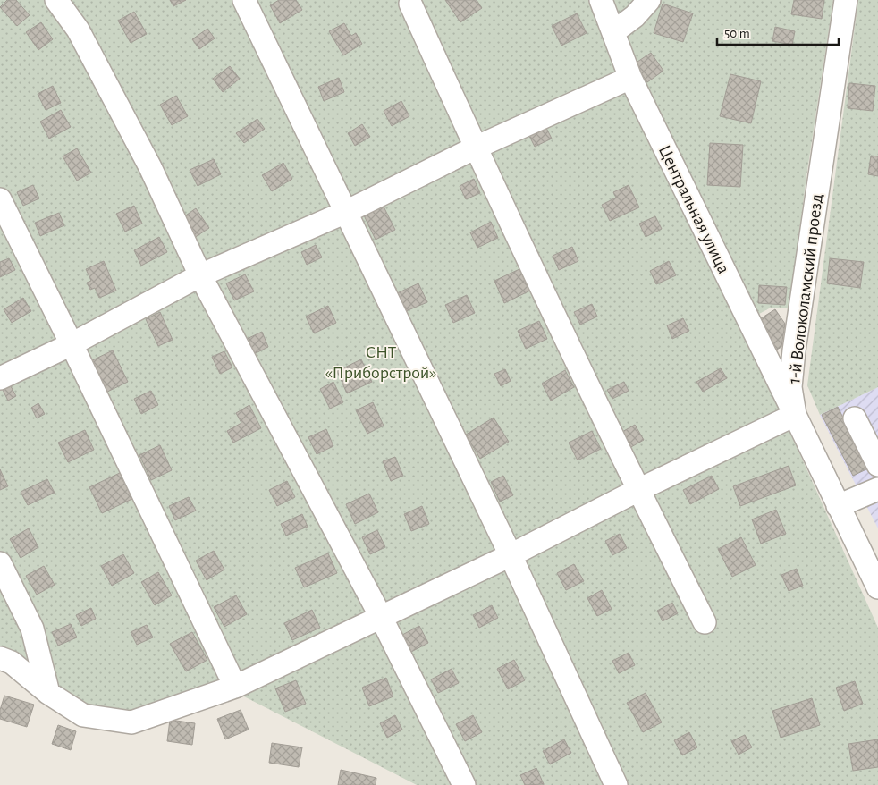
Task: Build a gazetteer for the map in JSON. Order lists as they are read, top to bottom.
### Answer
{
  "streets": {
    "street": ["Центральная улица", "1-й Волоколамский проезд"]
  },
  "crossings": [
    ["Центральная улица", "1-й Волоколамский проезд"]
  ],
  "parks": ["СНТ «Приборстрой»"],
  "scale_bar": "50 m"
}
